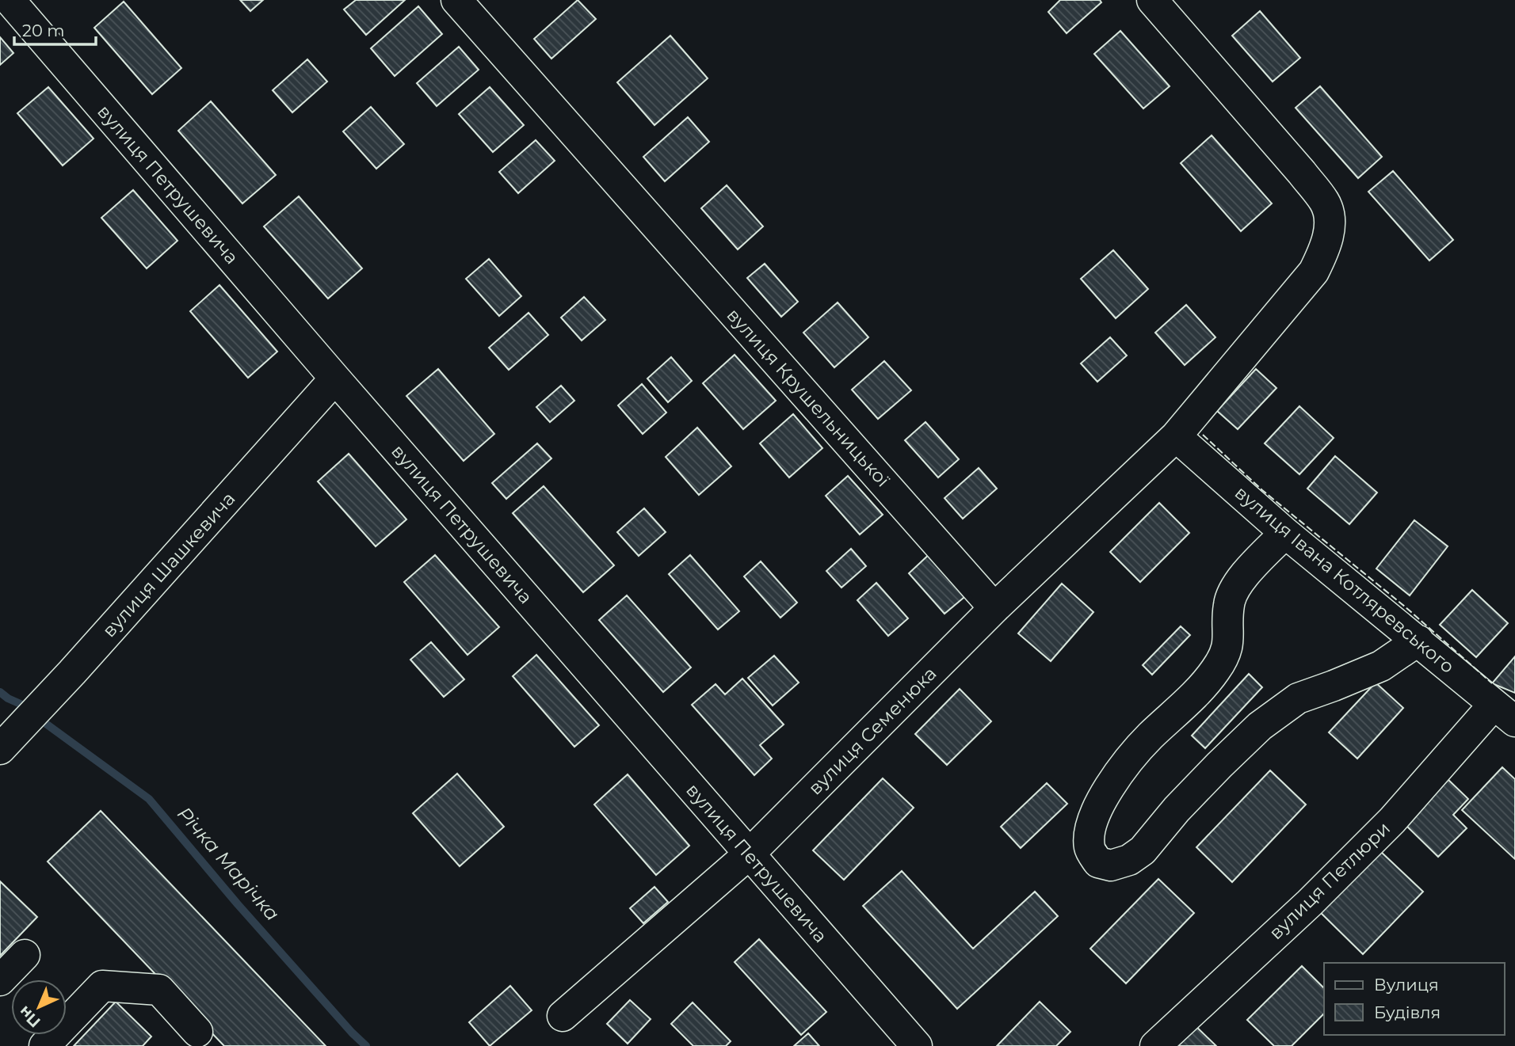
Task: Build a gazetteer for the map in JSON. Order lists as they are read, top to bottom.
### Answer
{
  "streets": {
    "street": [
      "вулиця Петрушевича",
      "вулиця Крушельницької",
      "вулиця Шашкевича",
      "вулиця Івана Котляревського",
      "вулиця Семенюка",
      "вулиця Петлюри"
    ]
  },
  "crossings": [
    ["вулиця Петрушевича", "вулиця Шашкевича"],
    ["вулиця Петрушевича", "вулиця Семенюка"],
    ["вулиця Крушельницької", "вулиця Семенюка"],
    ["вулиця Івана Котляревського", "вулиця Петлюри"]
  ],
  "water": ["Річка Марічка"],
  "legend": ["Вулиця", "Будівля"],
  "scale_bar": "20 m",
  "north": "bottom left"
}
